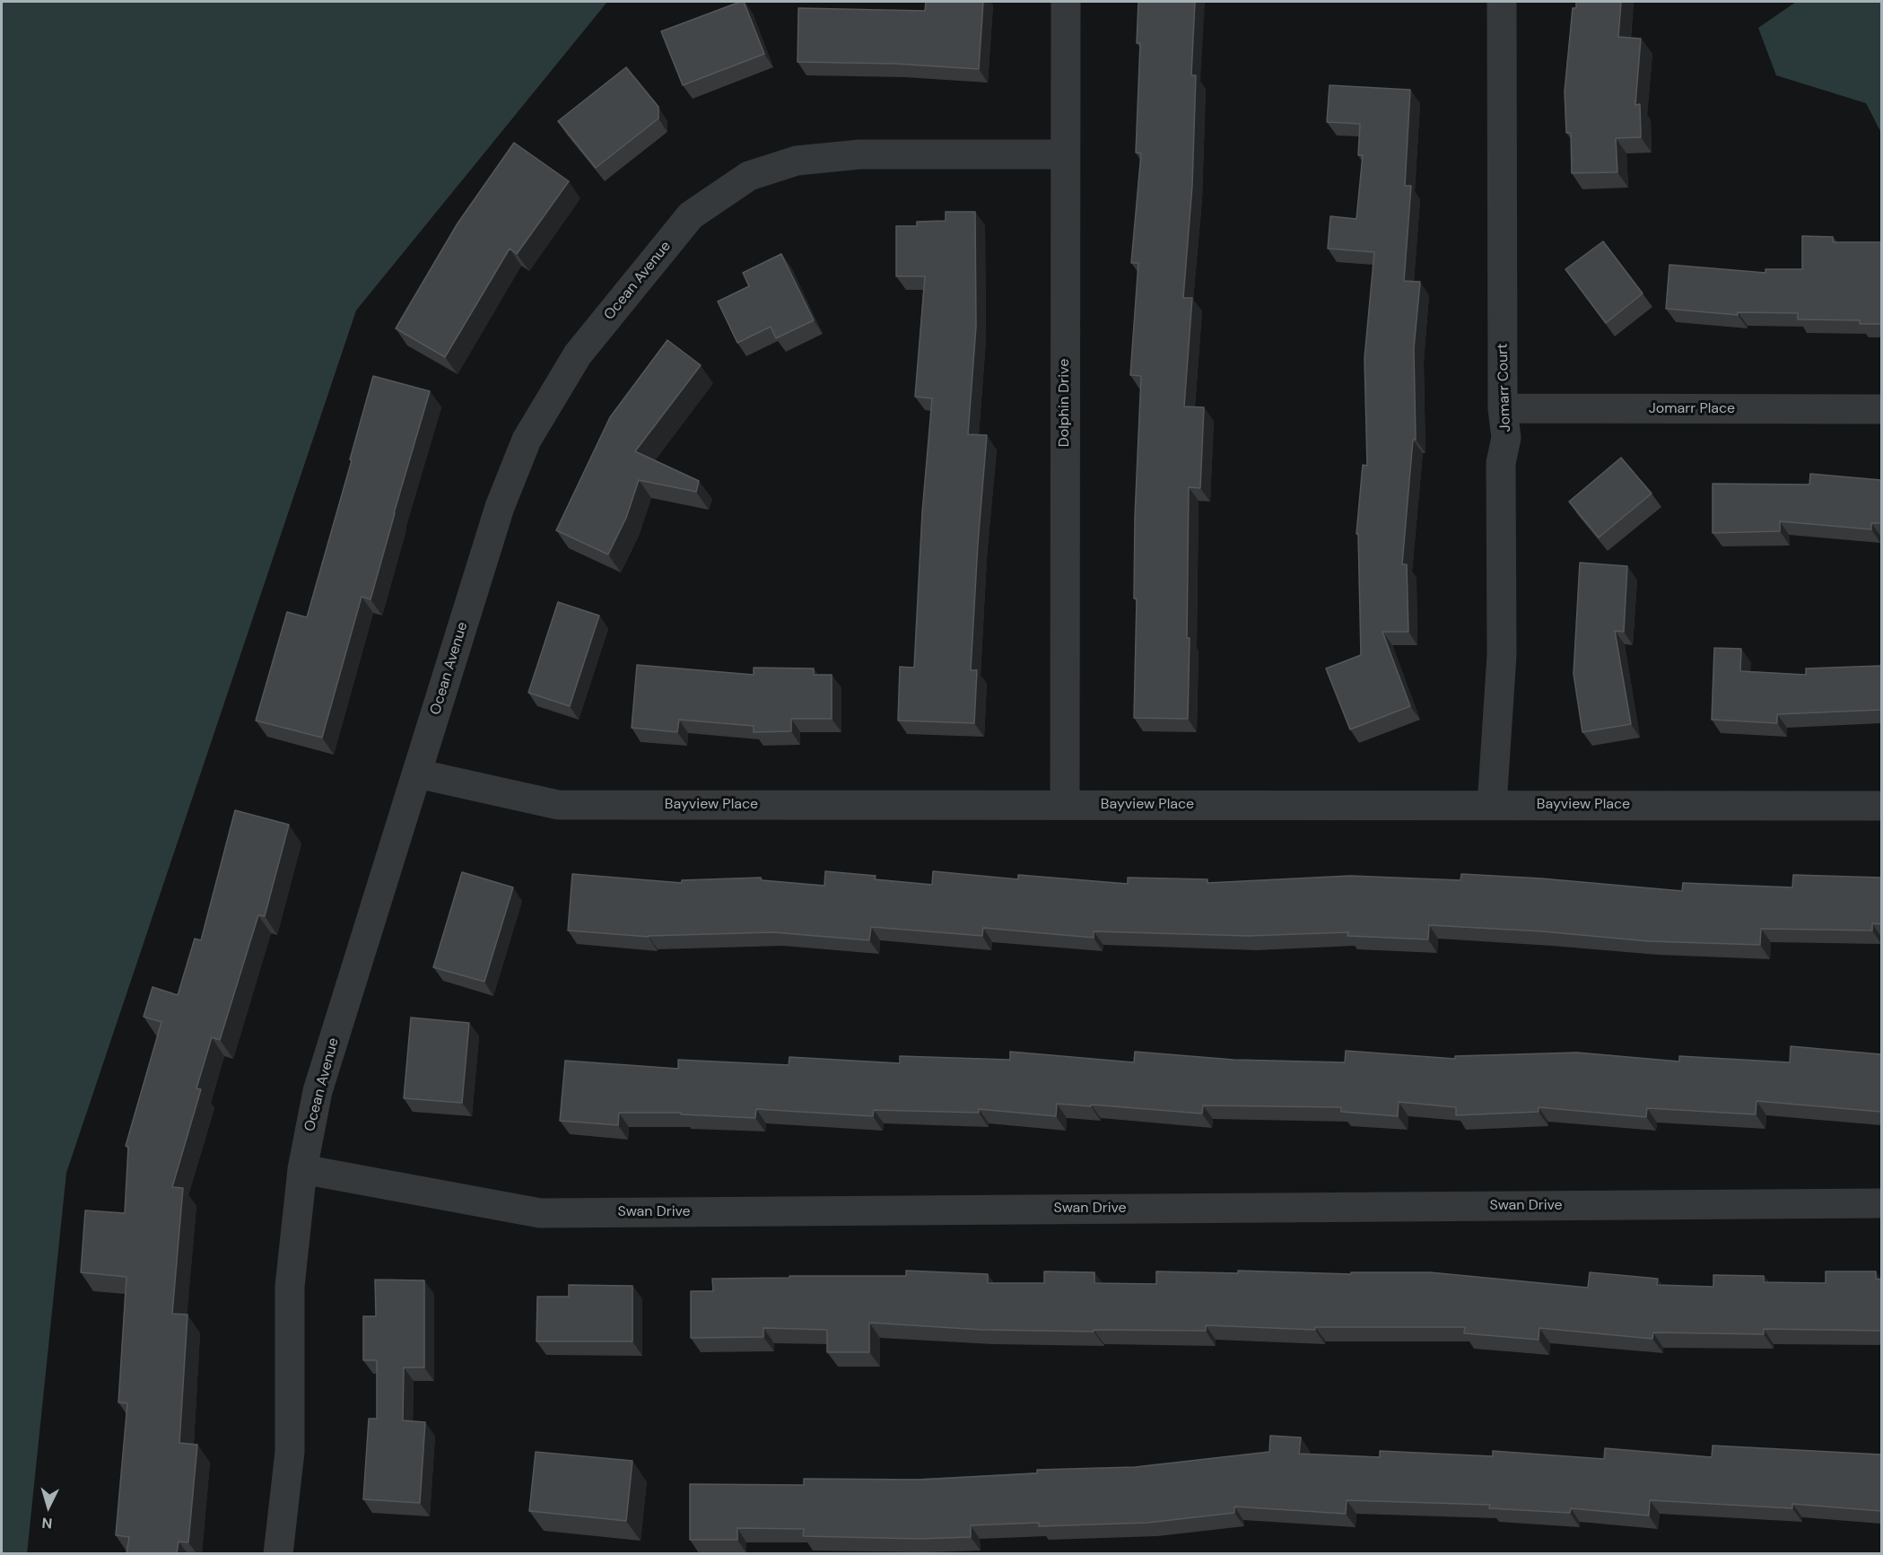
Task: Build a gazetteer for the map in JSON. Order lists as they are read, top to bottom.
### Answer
{
  "streets": {
    "street": [
      "Ocean Avenue",
      "Jomarr Court",
      "Dolphin Drive",
      "Jomarr Place",
      "Bayview Place",
      "Swan Drive"
    ]
  },
  "crossings": [
    ["Ocean Avenue", "Dolphin Drive"],
    ["Ocean Avenue", "Bayview Place"],
    ["Ocean Avenue", "Swan Drive"],
    ["Jomarr Court", "Jomarr Place"],
    ["Jomarr Court", "Bayview Place"],
    ["Dolphin Drive", "Bayview Place"]
  ],
  "north": "bottom"
}
